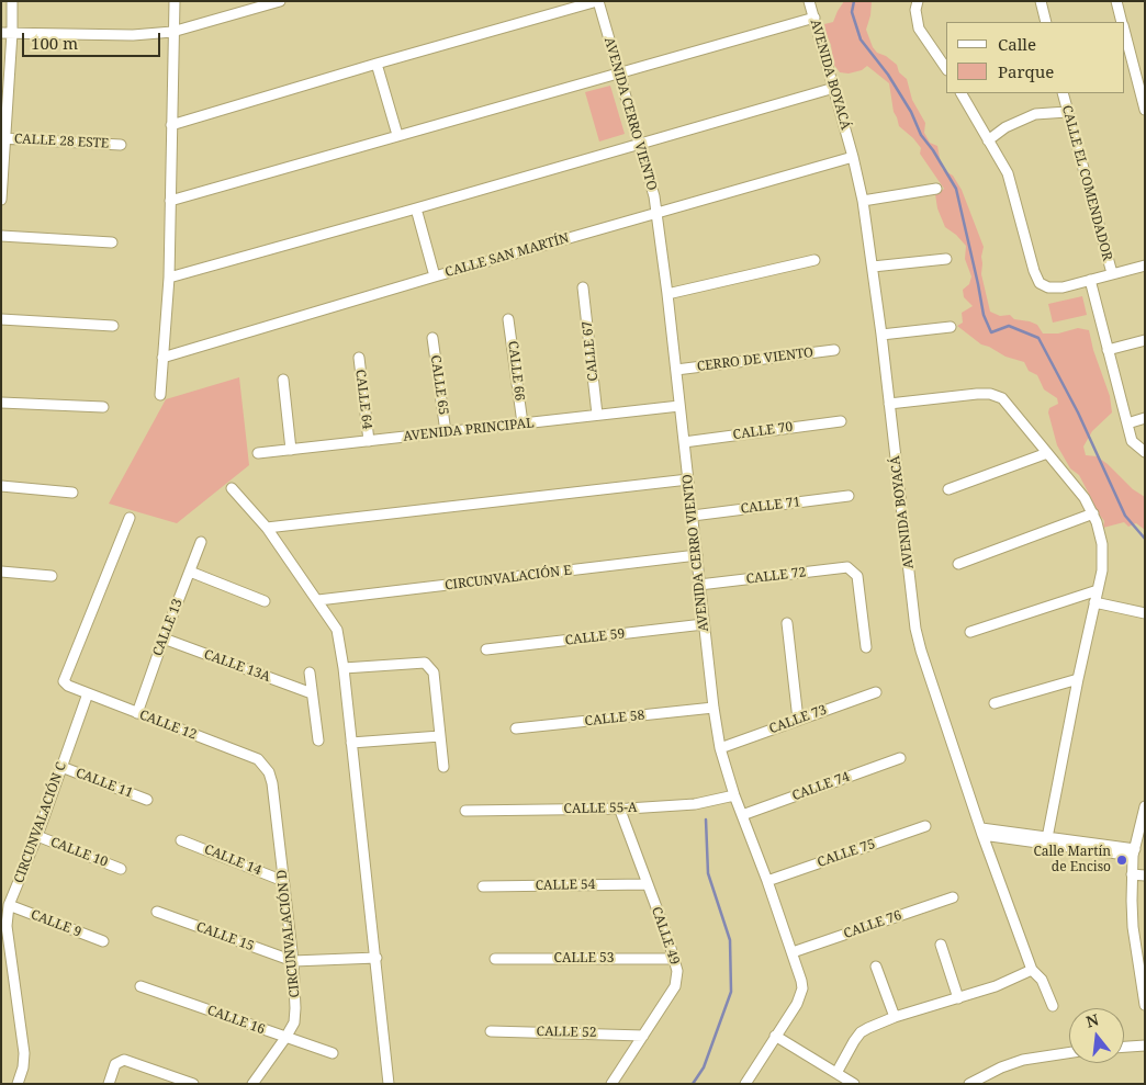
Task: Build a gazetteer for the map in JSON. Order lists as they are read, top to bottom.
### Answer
{
  "streets": {
    "street": [
      "AVENIDA BOYACÁ",
      "AVENIDA CERRO VIENTO",
      "CALLE 28 ESTE",
      "CALLE EL COMENDADOR",
      "CALLE SAN MARTÍN",
      "CALLE 67",
      "CERRO DE VIENTO",
      "CALLE 66",
      "CALLE 65",
      "CALLE 64",
      "AVENIDA PRINCIPAL",
      "CALLE 70",
      "CALLE 71",
      "CALLE 72",
      "CIRCUNVALACIÓN E",
      "CALLE 13",
      "CALLE 59",
      "CALLE 13A",
      "CALLE 58",
      "CALLE 73",
      "CALLE 12",
      "CALLE 11",
      "CALLE 74",
      "CALLE 55-A",
      "CIRCUNVALACIÓN C",
      "CALLE 10",
      "CALLE 75",
      "CALLE 14",
      "CALLE 54",
      "CALLE 9",
      "CALLE 76",
      "CIRCUNVALACIÓN D",
      "CALLE 49",
      "CALLE 15",
      "CALLE 53",
      "CALLE 16",
      "CALLE 52"
    ]
  },
  "crossings": [
    ["AVENIDA BOYACÁ", "CALLE SAN MARTÍN"],
    ["AVENIDA CERRO VIENTO", "CALLE SAN MARTÍN"],
    ["AVENIDA CERRO VIENTO", "CERRO DE VIENTO"],
    ["AVENIDA CERRO VIENTO", "AVENIDA PRINCIPAL"],
    ["AVENIDA CERRO VIENTO", "CALLE 70"],
    ["AVENIDA CERRO VIENTO", "CALLE 71"],
    ["AVENIDA CERRO VIENTO", "CALLE 72"],
    ["AVENIDA CERRO VIENTO", "CIRCUNVALACIÓN E"],
    ["AVENIDA CERRO VIENTO", "CALLE 59"],
    ["AVENIDA CERRO VIENTO", "CALLE 58"],
    ["AVENIDA CERRO VIENTO", "CALLE 73"],
    ["AVENIDA CERRO VIENTO", "CALLE 74"],
    ["AVENIDA CERRO VIENTO", "CALLE 55-A"],
    ["AVENIDA CERRO VIENTO", "CALLE 75"],
    ["AVENIDA CERRO VIENTO", "CALLE 76"],
    ["CALLE 67", "AVENIDA PRINCIPAL"],
    ["CALLE 66", "AVENIDA PRINCIPAL"],
    ["CALLE 65", "AVENIDA PRINCIPAL"],
    ["CALLE 64", "AVENIDA PRINCIPAL"],
    ["CALLE 13", "CALLE 13A"],
    ["CALLE 13", "CALLE 12"],
    ["CALLE 12", "CIRCUNVALACIÓN C"],
    ["CALLE 12", "CIRCUNVALACIÓN D"],
    ["CALLE 11", "CIRCUNVALACIÓN C"],
    ["CALLE 55-A", "CALLE 49"],
    ["CIRCUNVALACIÓN C", "CALLE 10"],
    ["CIRCUNVALACIÓN C", "CALLE 9"],
    ["CALLE 14", "CIRCUNVALACIÓN D"],
    ["CALLE 54", "CALLE 49"],
    ["CIRCUNVALACIÓN D", "CALLE 15"],
    ["CIRCUNVALACIÓN D", "CALLE 16"],
    ["CALLE 49", "CALLE 53"],
    ["CALLE 49", "CALLE 52"]
  ],
  "places": ["Calle Martín de Enciso"],
  "legend": ["Calle", "Parque"],
  "scale_bar": "100 m",
  "north": "top"
}
